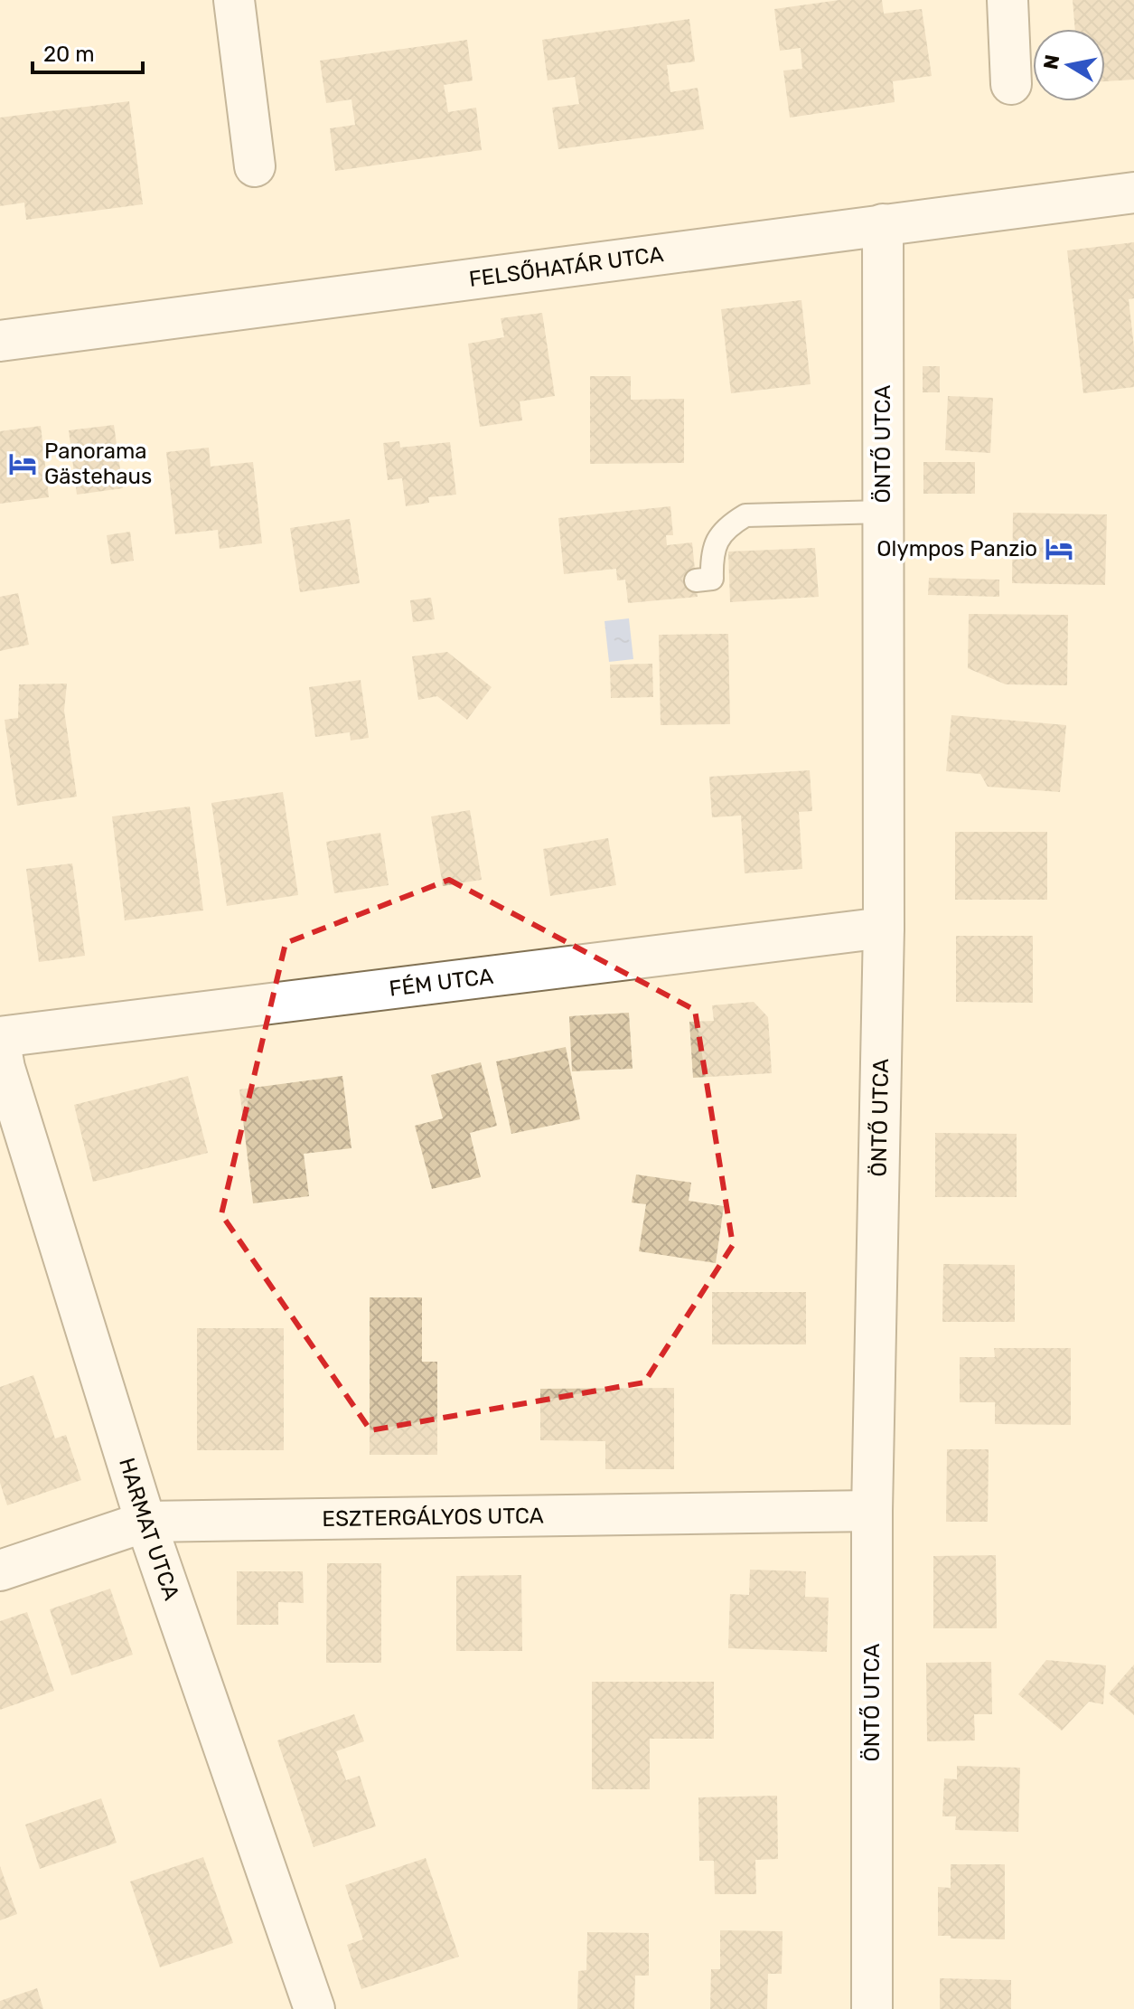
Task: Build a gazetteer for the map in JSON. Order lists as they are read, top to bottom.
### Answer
{
  "streets": {
    "street": [
      "FELSŐHATÁR UTCA",
      "ÖNTŐ UTCA",
      "FÉM UTCA",
      "ESZTERGÁLYOS UTCA",
      "HARMAT UTCA"
    ]
  },
  "crossings": [
    ["FELSŐHATÁR UTCA", "ÖNTŐ UTCA"],
    ["ÖNTŐ UTCA", "FÉM UTCA"],
    ["ÖNTŐ UTCA", "ESZTERGÁLYOS UTCA"],
    ["ESZTERGÁLYOS UTCA", "HARMAT UTCA"]
  ],
  "places": {
    "hotel": ["Panorama Gästehaus", "Olympos Panzio"]
  },
  "scale_bar": "20 m",
  "north": "left"
}
